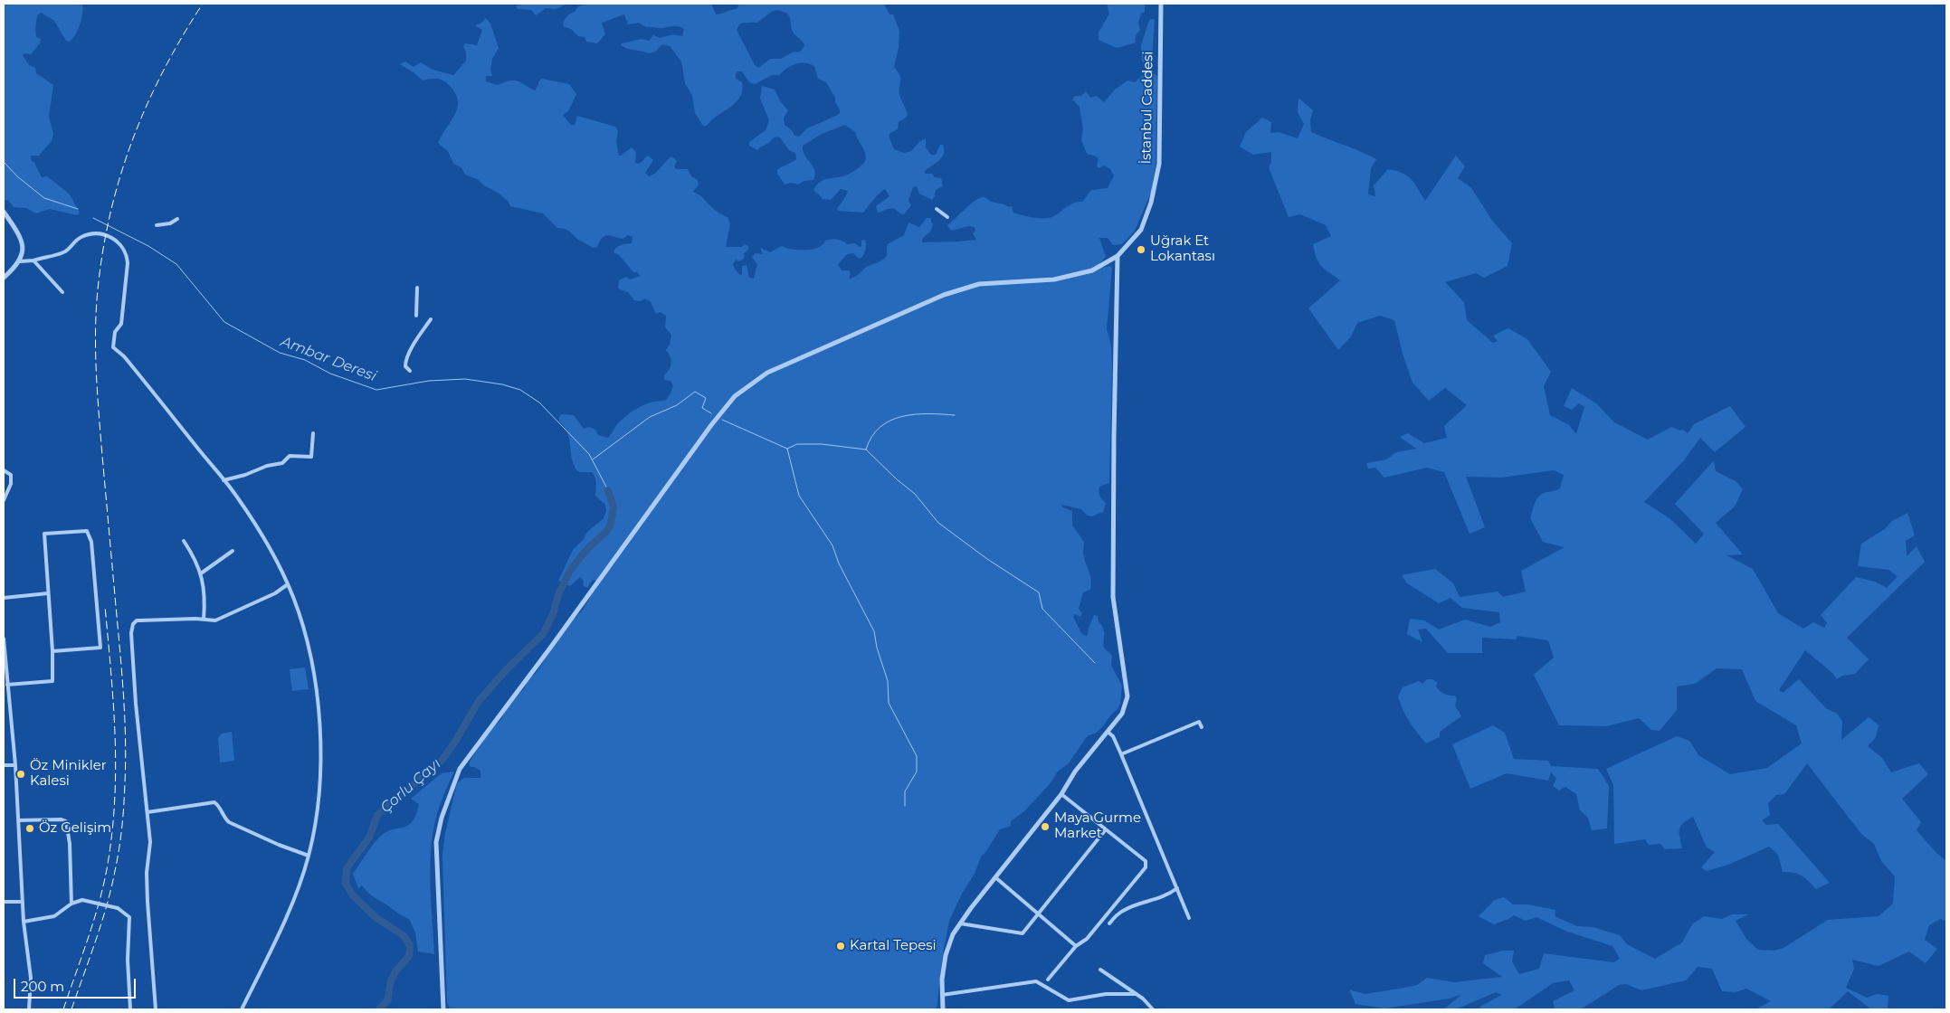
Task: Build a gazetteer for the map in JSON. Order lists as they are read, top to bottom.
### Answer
{
  "streets": {
    "street": ["İstanbul Caddesi"]
  },
  "water": ["Ambar Deresi", "Çorlu Çayı"],
  "places": [
    "Uğrak Et Lokantası",
    "Öz Minikler Kalesi",
    "Maya Gurme Market",
    "Öz Gelişim",
    "Kartal Tepesi"
  ],
  "scale_bar": "200 m"
}
